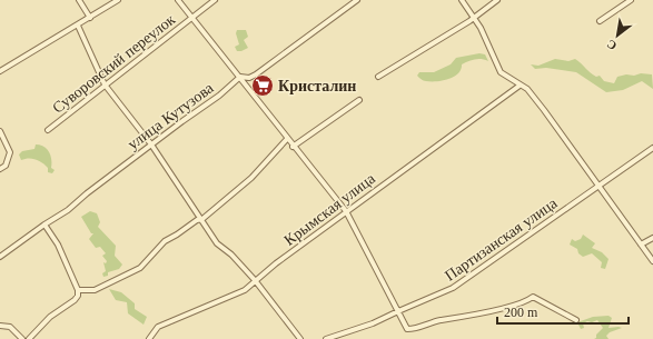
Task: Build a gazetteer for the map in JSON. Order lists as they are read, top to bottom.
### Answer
{
  "streets": {
    "street": [
      "Суворовский переулок",
      "улица Кутузова",
      "Крымская улица",
      "Партизанская улица"
    ]
  },
  "places": {
    "supermarket": ["Кристалин"]
  },
  "scale_bar": "200 m",
  "north": "bottom left"
}
